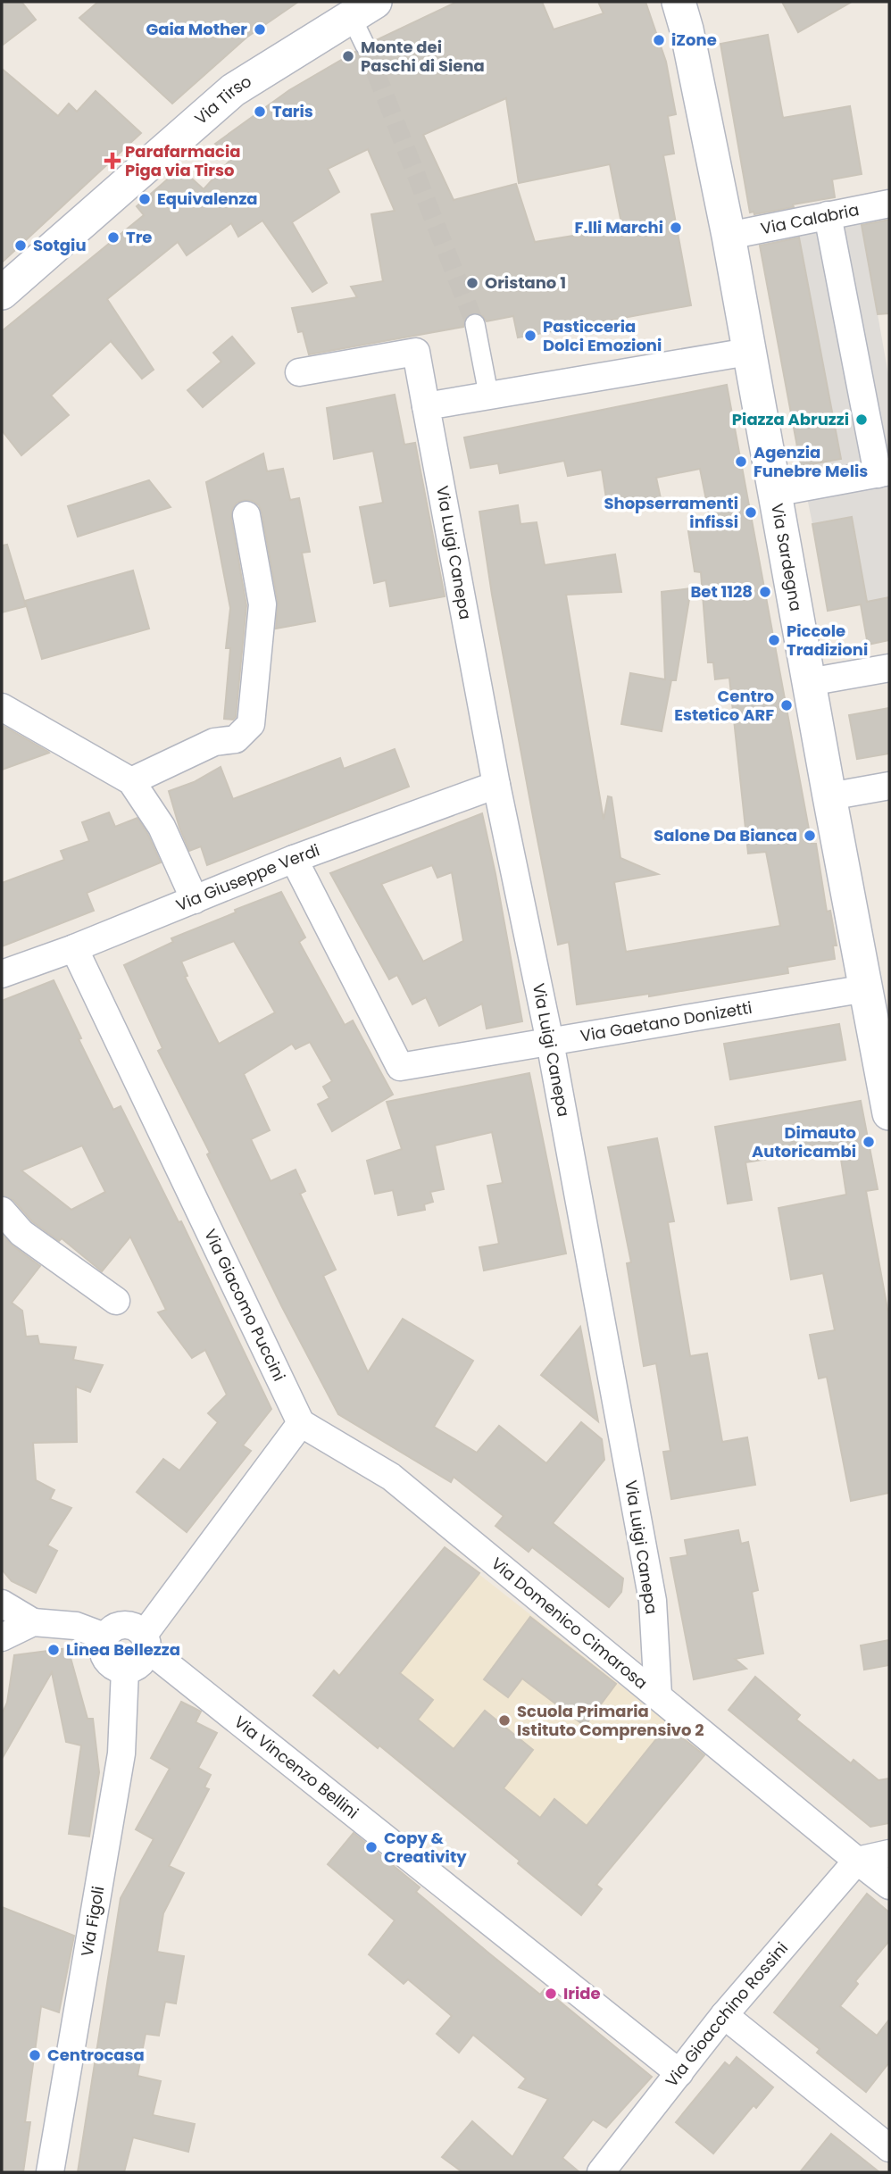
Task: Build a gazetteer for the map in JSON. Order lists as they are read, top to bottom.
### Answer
{
  "streets": {
    "street": [
      "Via Tirso",
      "Via Calabria",
      "Via Luigi Canepa",
      "Via Sardegna",
      "Via Giuseppe Verdi",
      "Via Gaetano Donizetti",
      "Via Giacomo Puccini",
      "Via Domenico Cimarosa",
      "Via Vincenzo Bellini",
      "Via Figoli",
      "Via Gioacchino Rossini"
    ]
  },
  "crossings": [
    ["Via Calabria", "Via Sardegna"],
    ["Via Luigi Canepa", "Via Giuseppe Verdi"],
    ["Via Luigi Canepa", "Via Gaetano Donizetti"],
    ["Via Luigi Canepa", "Via Domenico Cimarosa"],
    ["Via Sardegna", "Via Gaetano Donizetti"],
    ["Via Giuseppe Verdi", "Via Gaetano Donizetti"],
    ["Via Giuseppe Verdi", "Via Giacomo Puccini"],
    ["Via Giacomo Puccini", "Via Domenico Cimarosa"],
    ["Via Domenico Cimarosa", "Via Gioacchino Rossini"],
    ["Via Vincenzo Bellini", "Via Figoli"],
    ["Via Vincenzo Bellini", "Via Gioacchino Rossini"]
  ],
  "places": {
    "other": [
      "Gaia Mother",
      "iZone",
      "Monte dei Paschi di Siena",
      "Taris",
      "Equivalenza",
      "F.lli Marchi",
      "Tre",
      "Sotgiu",
      "Oristano 1",
      "Pasticceria Dolci Emozioni",
      "Piazza Abruzzi",
      "Agenzia Funebre Melis",
      "Shopserramenti infissi",
      "Bet 1128",
      "Piccole Tradizioni",
      "Centro Estetico ARF",
      "Salone Da Bianca",
      "Dimauto Autoricambi",
      "Linea Bellezza",
      "Scuola Primaria Istituto Comprensivo 2",
      "Copy & Creativity",
      "Iride",
      "Centrocasa"
    ],
    "health": ["Parafarmacia Piga via Tirso"]
  }
}
